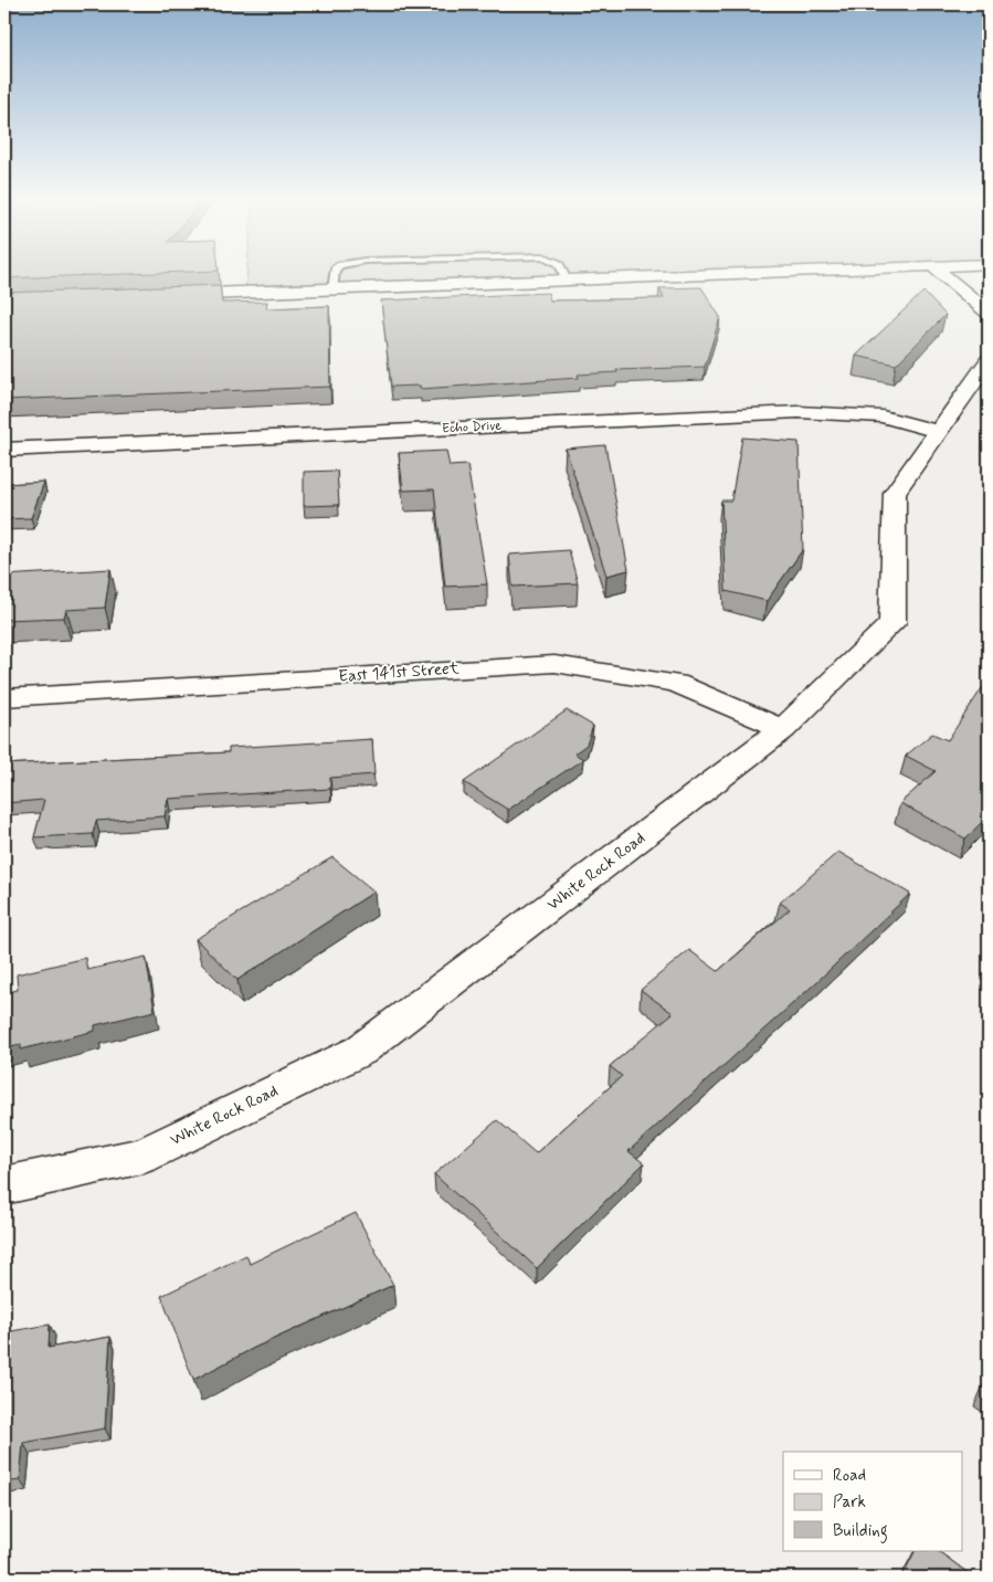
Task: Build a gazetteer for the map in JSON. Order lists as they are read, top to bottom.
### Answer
{
  "streets": {
    "street": ["Echo Drive", "East 141st Street", "White Rock Road"]
  },
  "crossings": [
    ["Echo Drive", "White Rock Road"],
    ["East 141st Street", "White Rock Road"]
  ],
  "legend": ["Road", "Park", "Building"]
}
